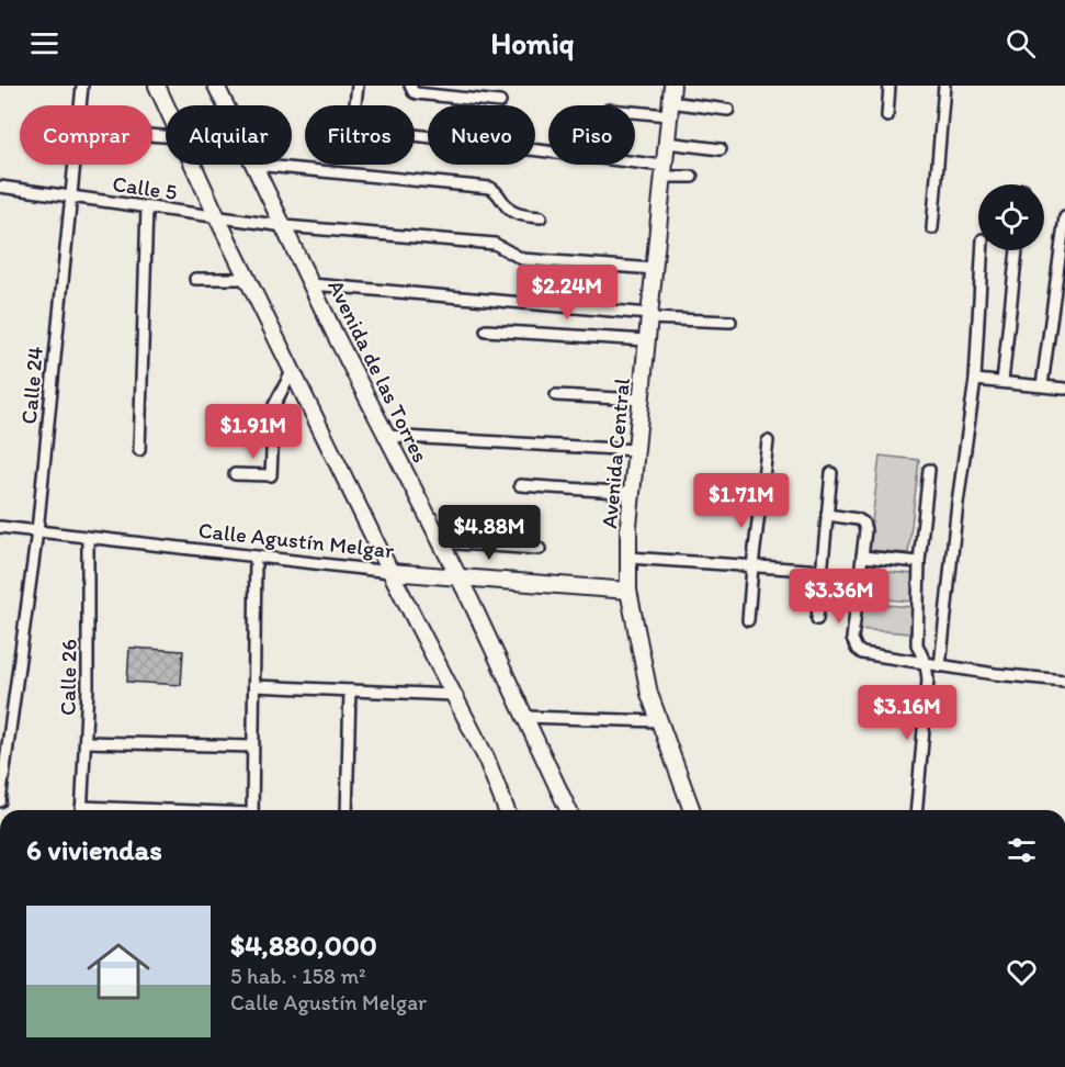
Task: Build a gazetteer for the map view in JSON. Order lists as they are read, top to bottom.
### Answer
{
  "streets": {
    "main road": ["Avenida de las Torres", "Avenida Central", "Calle Agustín Melgar"],
    "street": ["Calle 5", "Calle 24", "Calle 26"]
  },
  "crossings": [
    ["Calle 5", "Avenida de las Torres"],
    ["Calle 5", "Calle 24"],
    ["Calle 5", "Avenida Central"],
    ["Avenida de las Torres", "Calle Agustín Melgar"],
    ["Calle 24", "Calle Agustín Melgar"],
    ["Avenida Central", "Calle Agustín Melgar"],
    ["Calle Agustín Melgar", "Calle 26"]
  ],
  "page": {
    "header": "Homiq",
    "chip": [
      "Comprar",
      "Alquilar",
      "Filtros",
      "Nuevo",
      "Piso"
    ],
    "price": [
      "$2.24M",
      "$1.91M",
      "$1.71M",
      "$4.88M",
      "$3.36M",
      "$3.16M"
    ],
    "heading": "6 viviendas",
    "list": [
      {
        "name": "$4,880,000",
        "note": "5 hab. · 158 m² · Calle Agustín Melgar"
      }
    ]
  }
}
